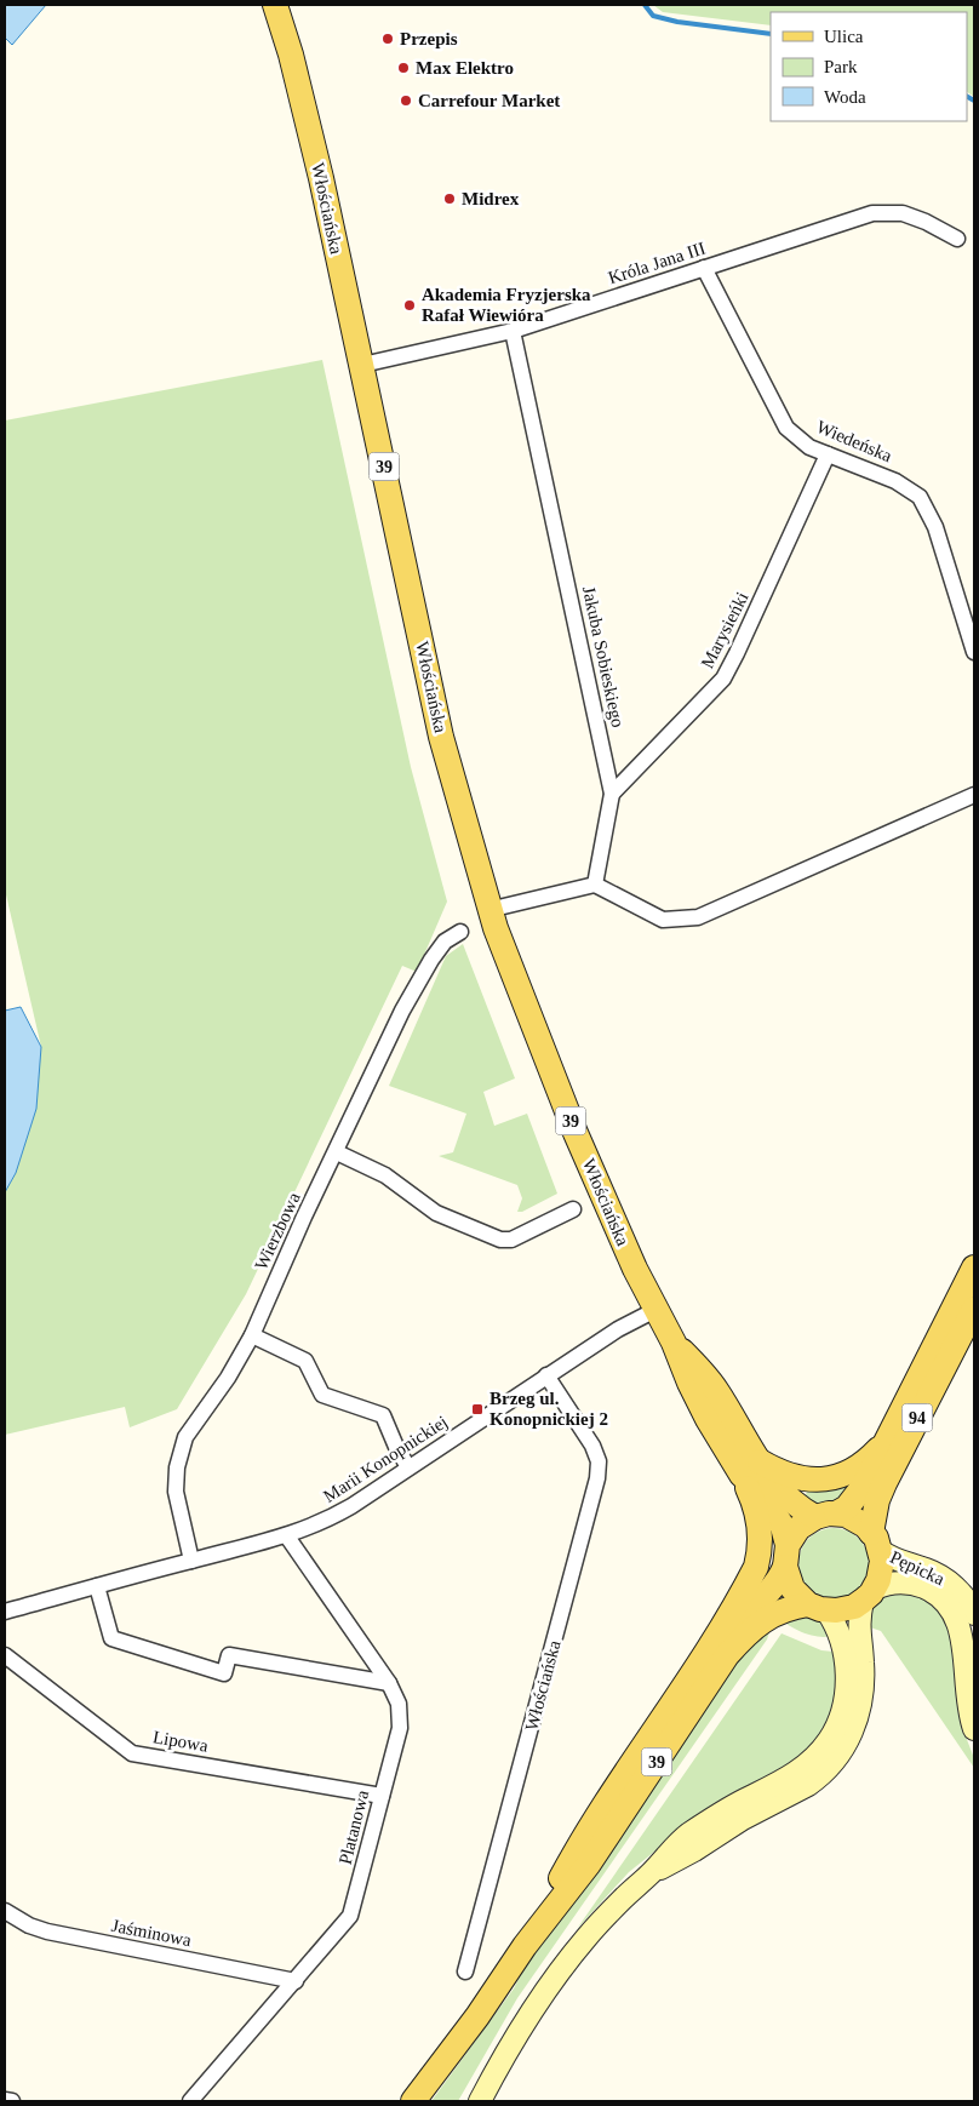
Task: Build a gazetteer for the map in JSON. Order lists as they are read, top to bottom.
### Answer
{
  "streets": {
    "main road": ["Włościańska", "39", "94"],
    "street": [
      "Króla Jana III",
      "Wiedeńska",
      "Marysieńki",
      "Jakuba Sobieskiego",
      "Wierzbowa",
      "Marii Konopnickiej",
      "Pępicka",
      "Lipowa",
      "Platanowa",
      "Jaśminowa"
    ]
  },
  "crossings": [
    ["Włościańska", "Króla Jana III"],
    ["Włościańska", "39"],
    ["Włościańska", "94"],
    ["Włościańska", "Marii Konopnickiej"],
    ["Włościańska", "Pępicka"],
    ["Króla Jana III", "Wiedeńska"],
    ["Króla Jana III", "Jakuba Sobieskiego"],
    ["Wiedeńska", "Marysieńki"],
    ["39", "94"],
    ["39", "Pępicka"],
    ["Marysieńki", "Jakuba Sobieskiego"],
    ["Wierzbowa", "Marii Konopnickiej"],
    ["94", "Pępicka"],
    ["Marii Konopnickiej", "Platanowa"],
    ["Lipowa", "Platanowa"],
    ["Platanowa", "Jaśminowa"]
  ],
  "places": {
    "other": [
      "Przepis",
      "Max Elektro",
      "Carrefour Market",
      "Midrex",
      "Akademia Fryzjerska Rafał Wiewióra"
    ],
    "transit": ["Brzeg ul. Konopnickiej 2"]
  },
  "legend": ["Ulica", "Park", "Woda"]
}
